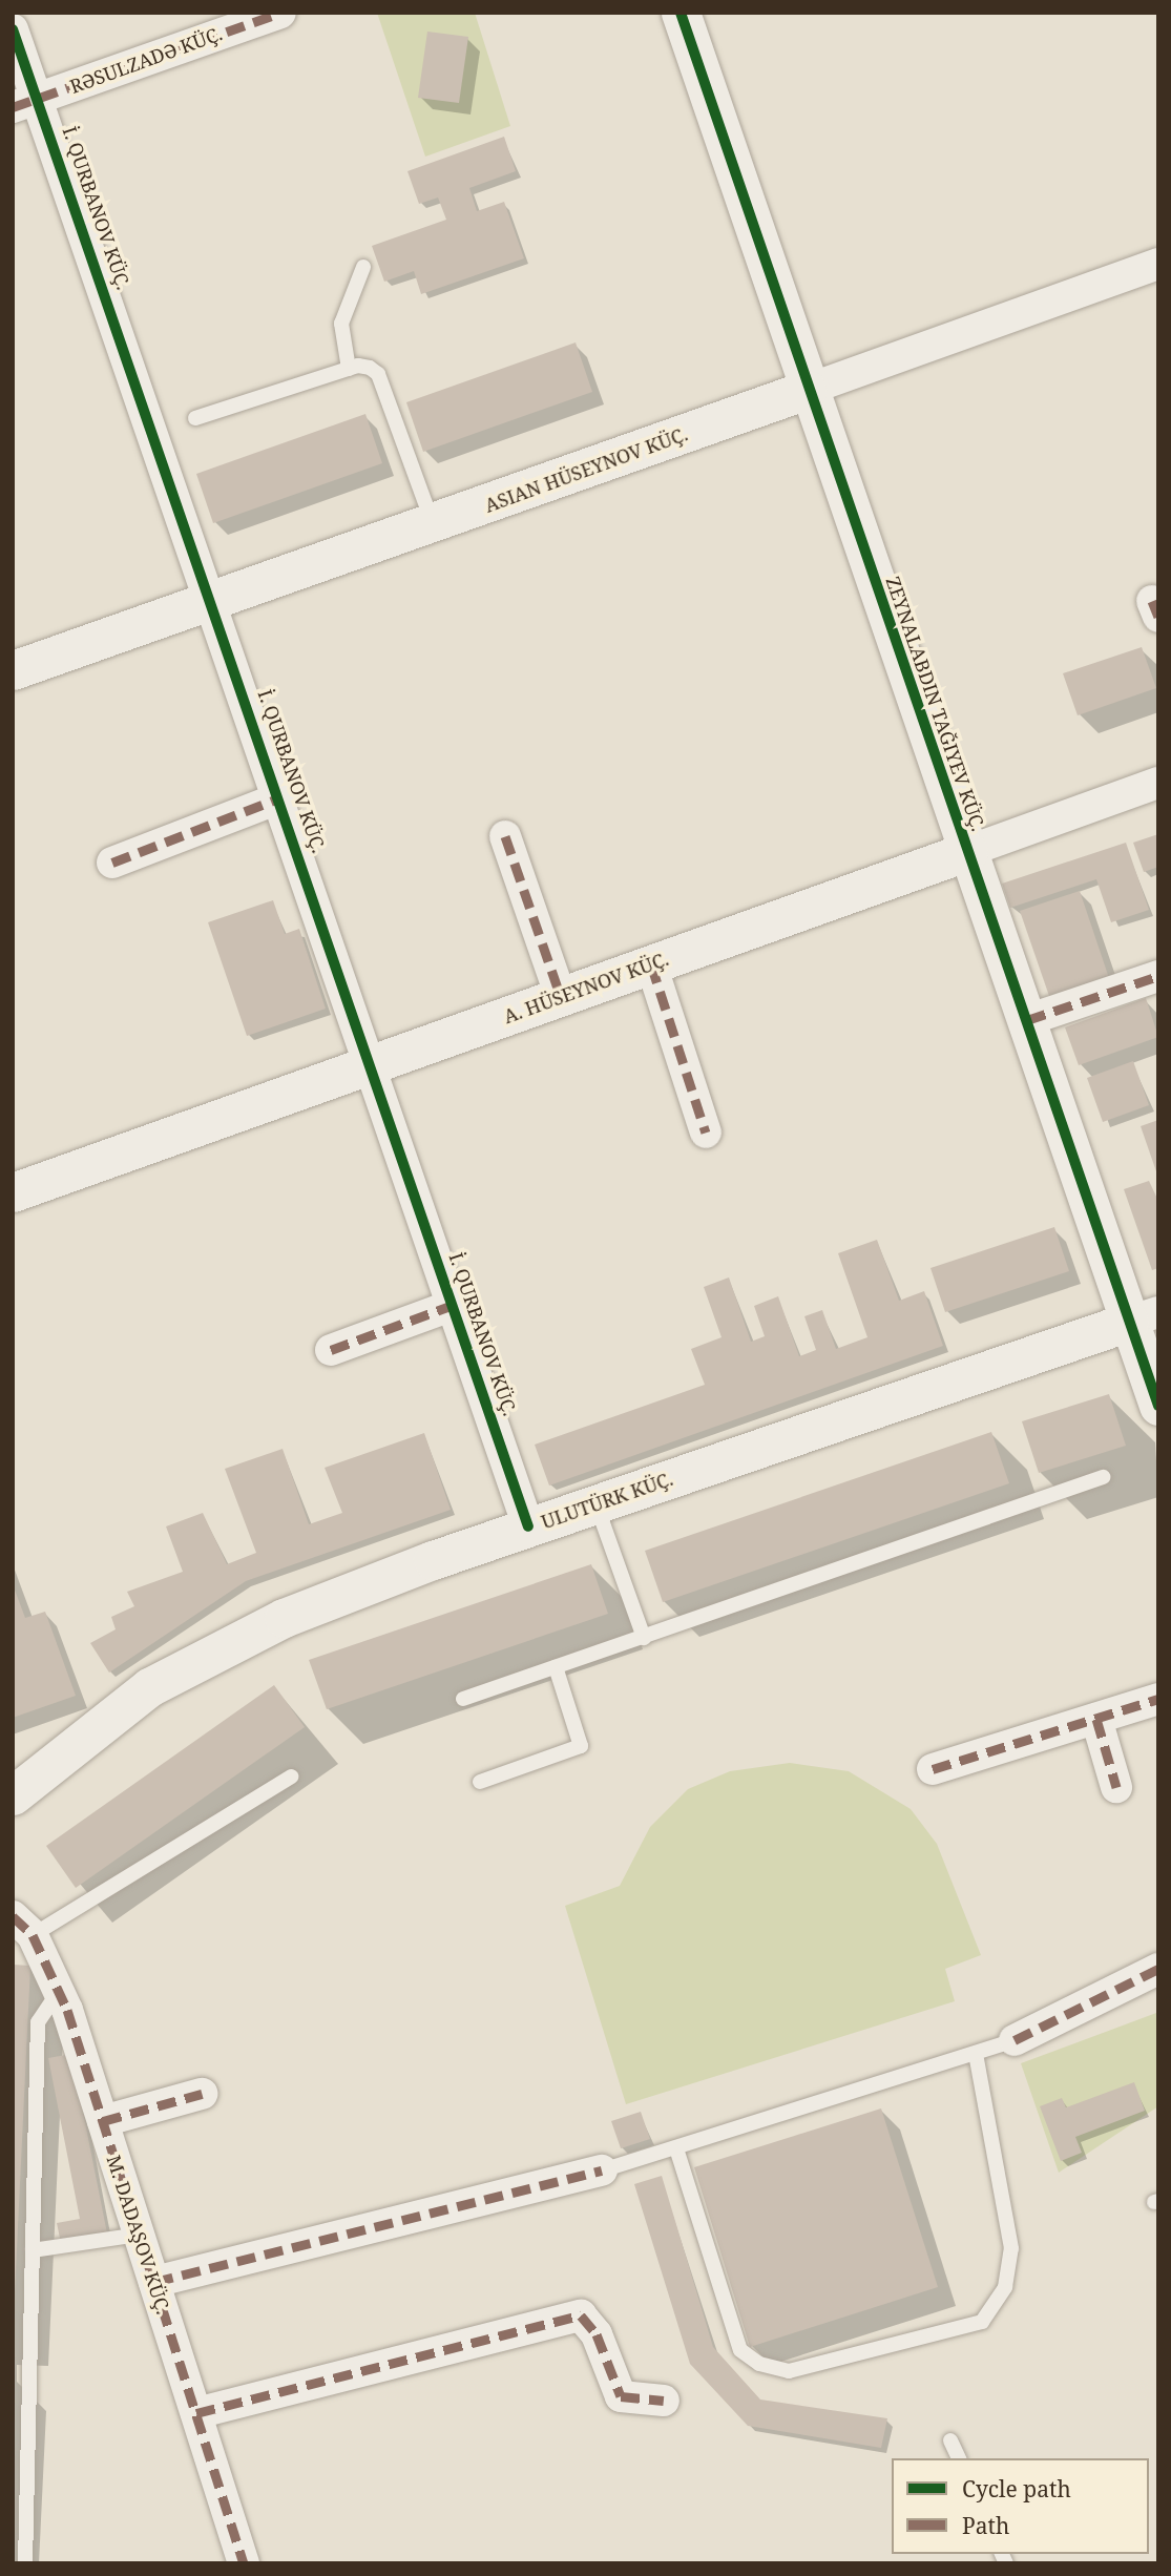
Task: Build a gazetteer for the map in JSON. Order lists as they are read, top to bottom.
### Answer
{
  "streets": {
    "street": [
      "RƏSULZADƏ KÜÇ.",
      "İ. QURBANOV KÜÇ.",
      "ASIAN HÜSEYNOV KÜÇ.",
      "A. HÜSEYNOV KÜÇ.",
      "ULUTÜRK KÜÇ.",
      "M. DADAŞOV KÜÇ."
    ],
    "cycle path": ["ZEYNALABDIN TAĞIYEV KÜÇ."]
  },
  "crossings": [
    ["RƏSULZADƏ KÜÇ.", "İ. QURBANOV KÜÇ."],
    ["İ. QURBANOV KÜÇ.", "ASIAN HÜSEYNOV KÜÇ."],
    ["İ. QURBANOV KÜÇ.", "A. HÜSEYNOV KÜÇ."],
    ["İ. QURBANOV KÜÇ.", "ULUTÜRK KÜÇ."]
  ],
  "legend": ["Cycle path", "Path"]
}
